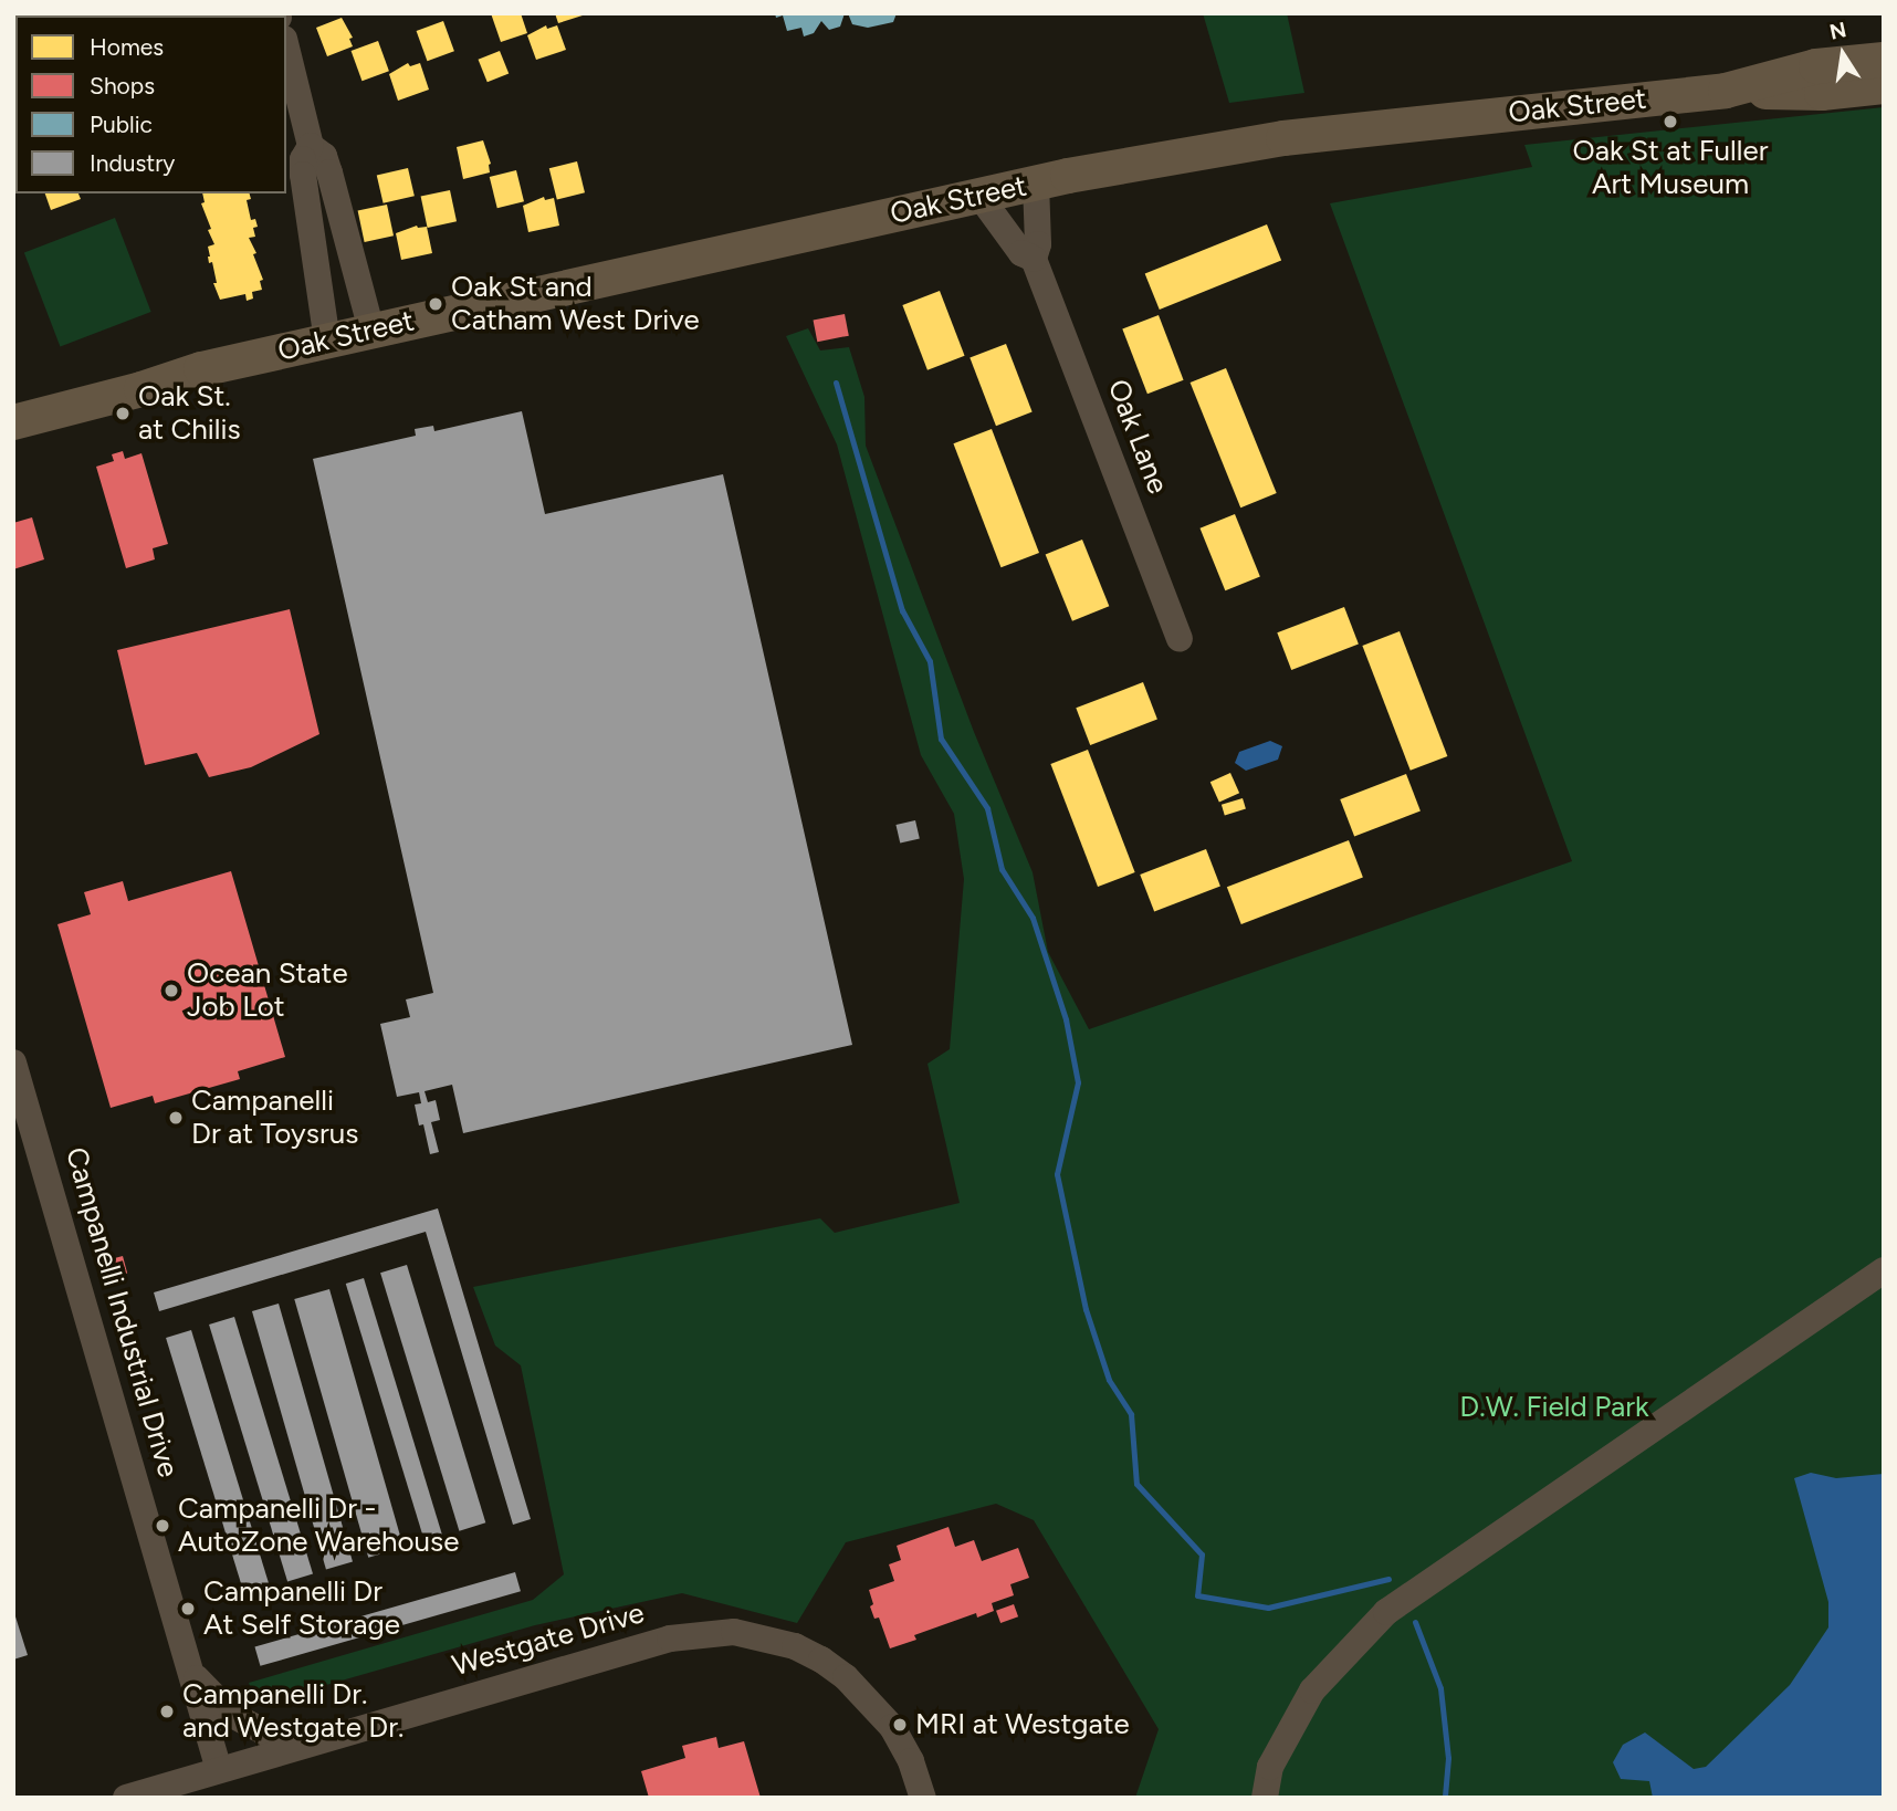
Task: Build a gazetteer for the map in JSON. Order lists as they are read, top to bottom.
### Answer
{
  "streets": {
    "main road": ["Oak Street"],
    "street": ["Oak Lane", "Campanelli Industrial Drive", "Westgate Drive"]
  },
  "crossings": [
    ["Oak Street", "Oak Lane"],
    ["Campanelli Industrial Drive", "Westgate Drive"]
  ],
  "parks": ["D.W. Field Park"],
  "places": [
    "Oak St at Fuller Art Museum",
    "Oak St and Catham West Drive",
    "Oak St. at Chilis",
    "Ocean State Job Lot",
    "Campanelli Dr at Toysrus",
    "Campanelli Dr - AutoZone Warehouse",
    "Campanelli Dr At Self Storage",
    "Campanelli Dr. and Westgate Dr.",
    "MRI at Westgate"
  ],
  "legend": [
    "Homes",
    "Shops",
    "Public",
    "Industry"
  ],
  "north": "top"
}
